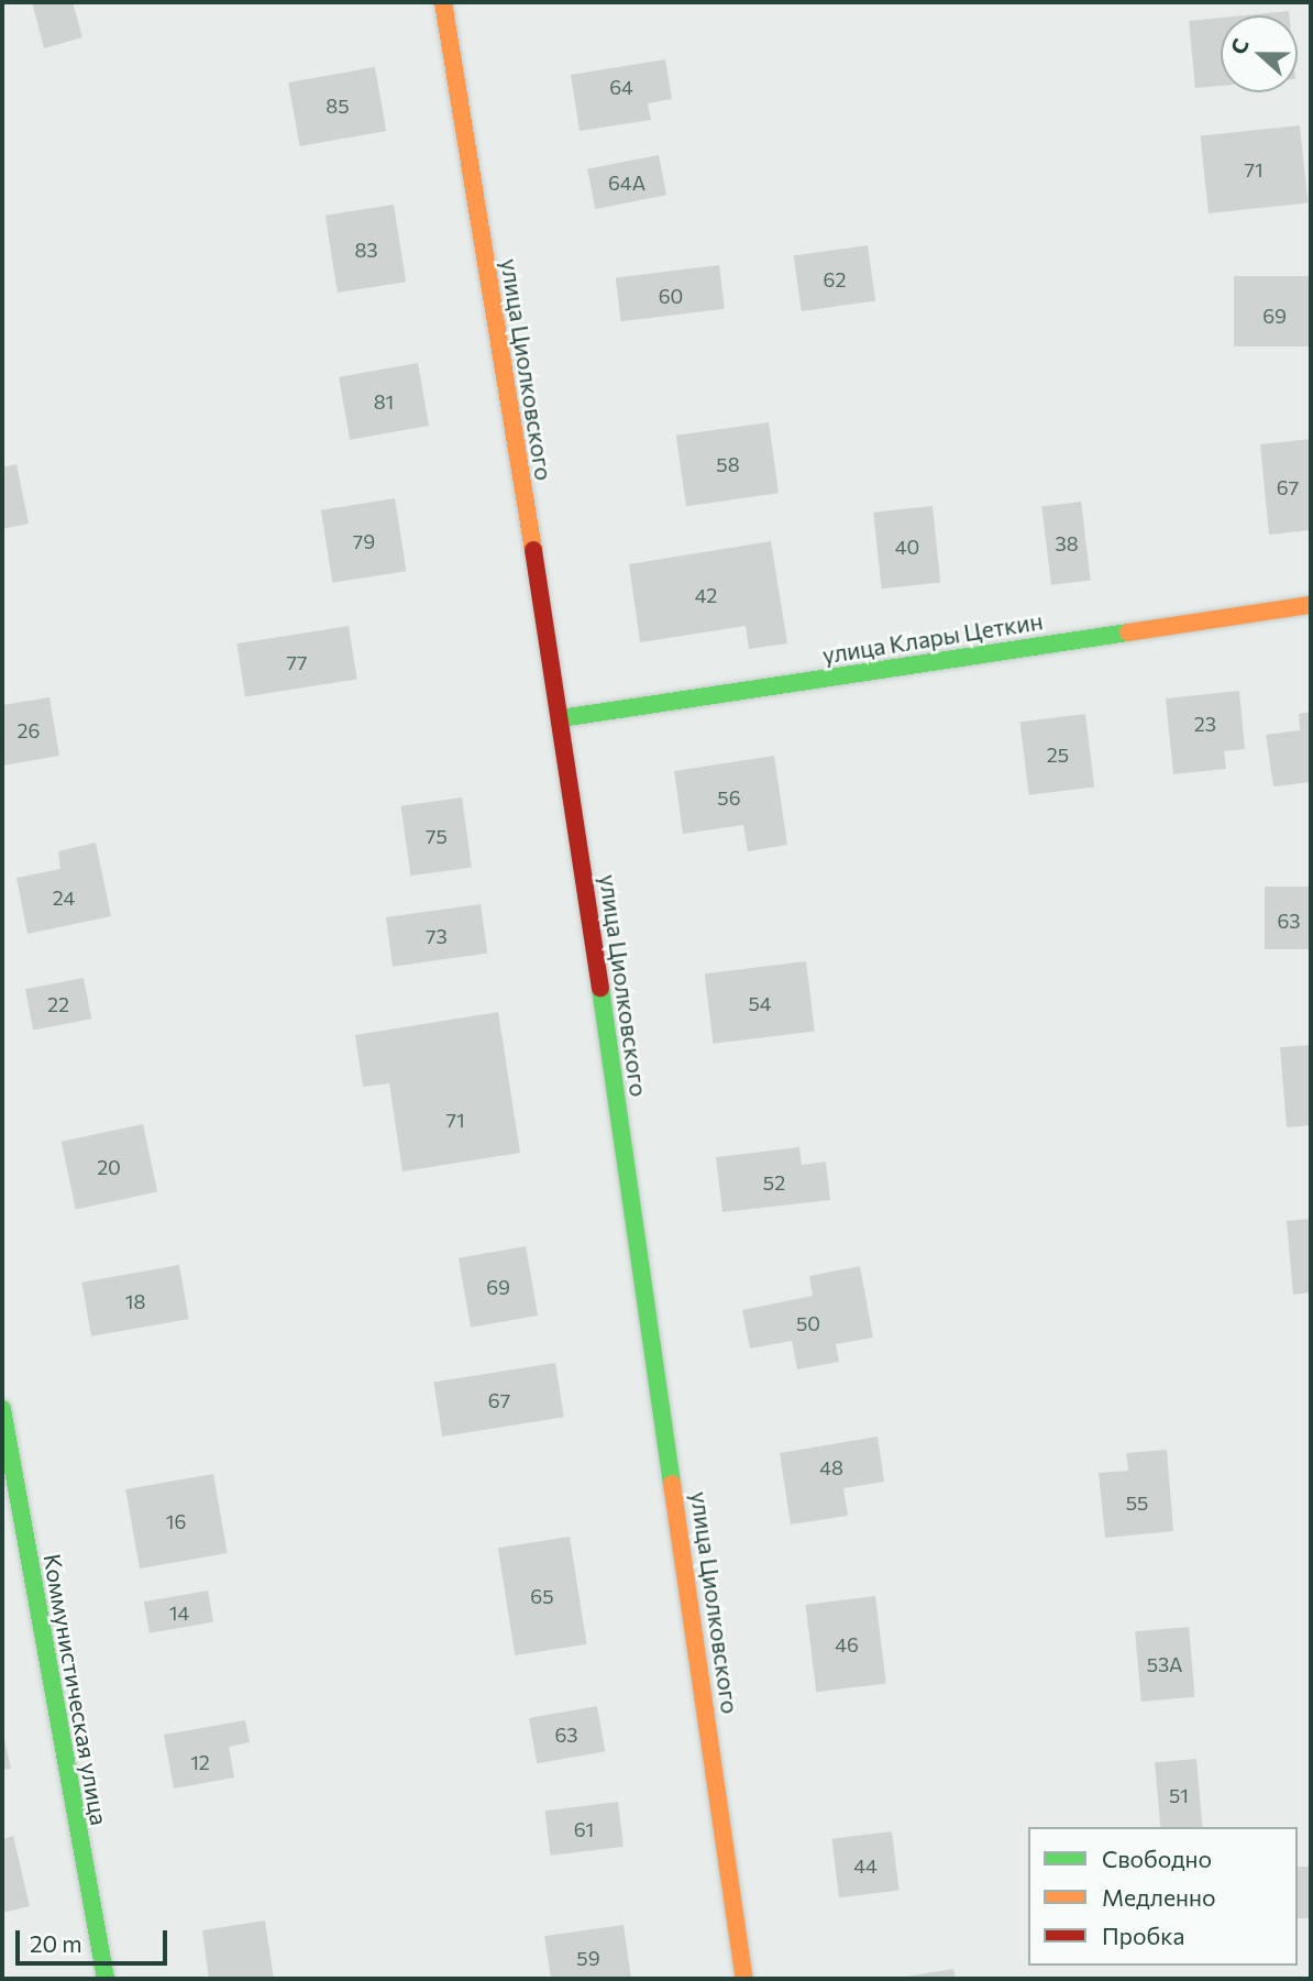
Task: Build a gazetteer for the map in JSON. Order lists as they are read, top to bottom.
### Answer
{
  "streets": {
    "street": ["улица Циолковского", "улица Клары Цеткин", "Коммунистическая улица"]
  },
  "crossings": [
    ["улица Циолковского", "улица Клары Цеткин"]
  ],
  "house_numbers": [
    "64",
    "85",
    "71",
    "64А",
    "83",
    "62",
    "60",
    "69",
    "81",
    "58",
    "67",
    "79",
    "38",
    "40",
    "42",
    "77",
    "23",
    "26",
    "25",
    "56",
    "75",
    "24",
    "63",
    "73",
    "54",
    "22",
    "71",
    "20",
    "52",
    "69",
    "18",
    "50",
    "67",
    "48",
    "55",
    "16",
    "65",
    "14",
    "46",
    "53А",
    "63",
    "12",
    "51",
    "61",
    "44",
    "59"
  ],
  "legend": ["Свободно", "Медленно", "Пробка"],
  "scale_bar": "20 m",
  "north": "left"
}
